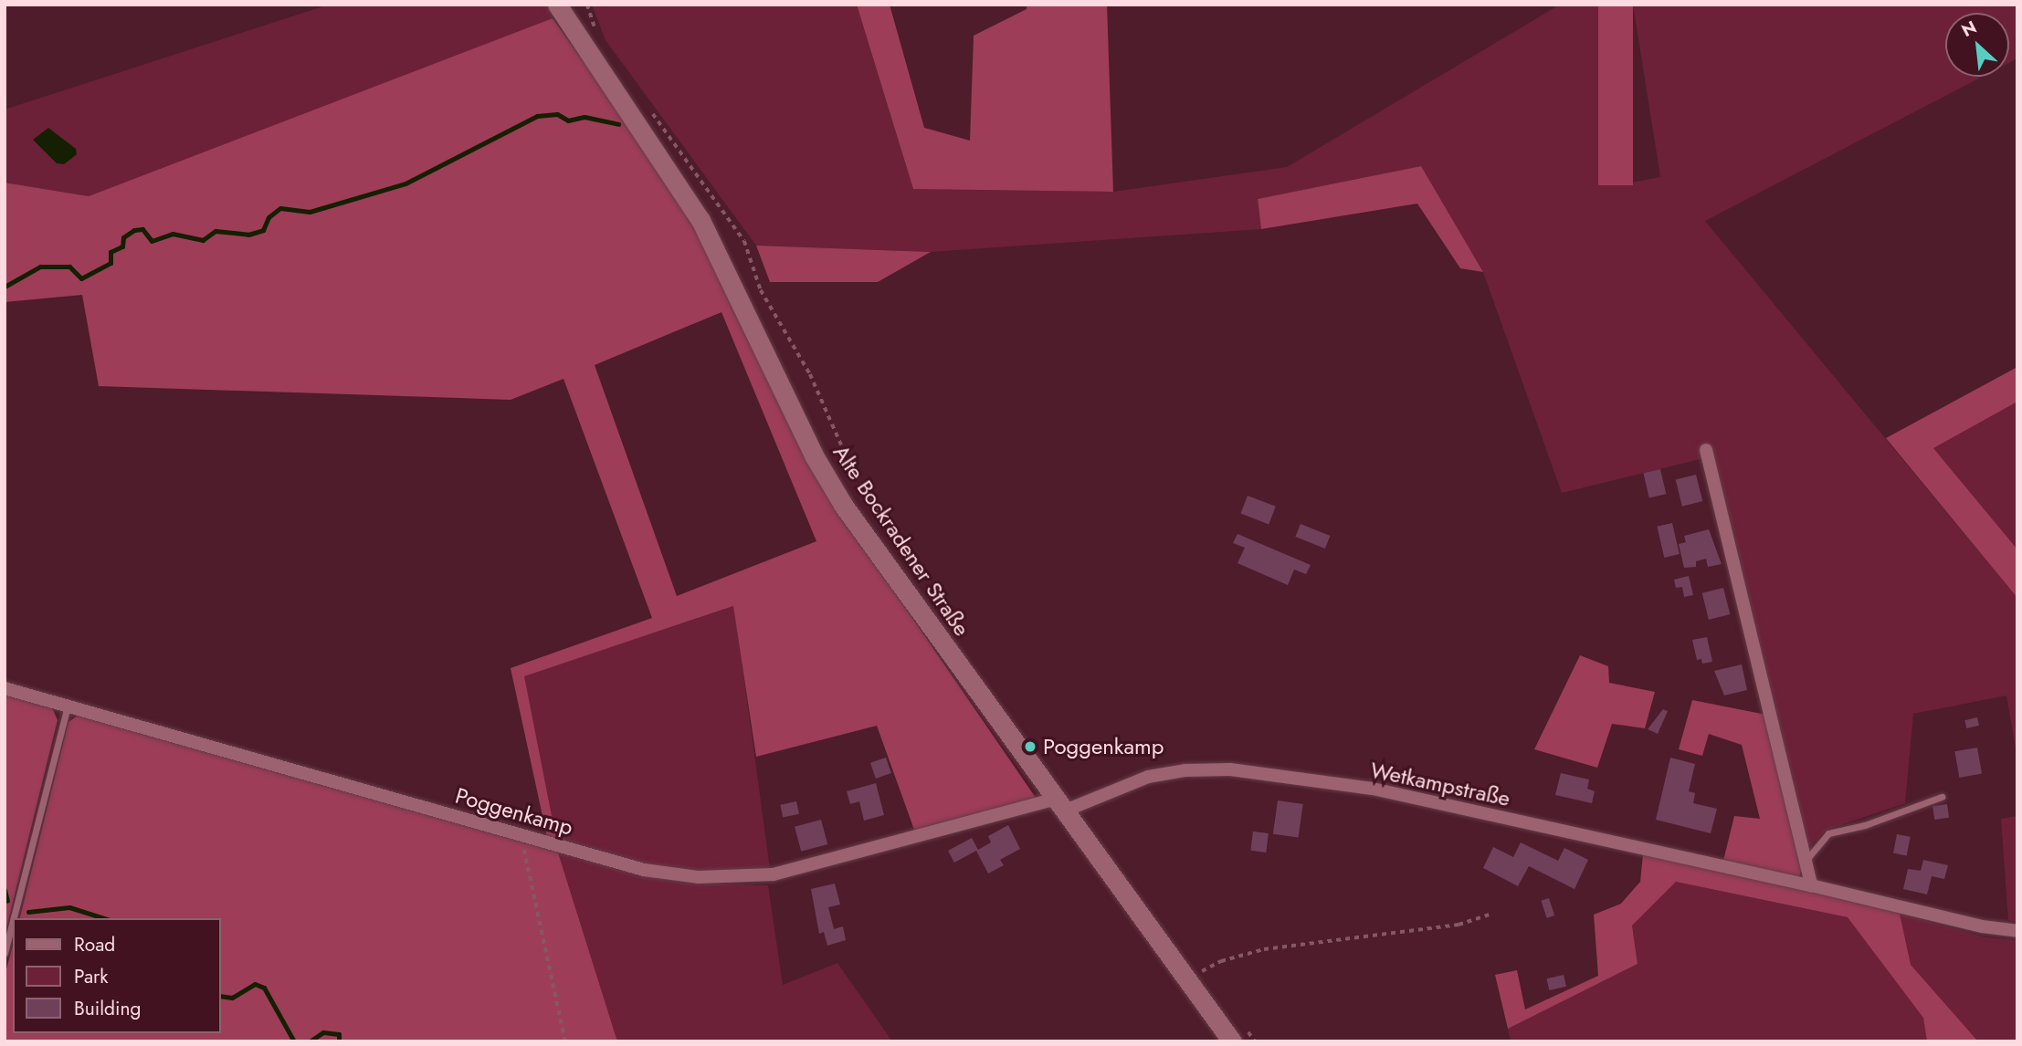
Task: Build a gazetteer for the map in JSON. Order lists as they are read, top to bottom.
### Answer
{
  "streets": {
    "street": ["Alte Bockradener Straße", "Wetkampstraße", "Poggenkamp"]
  },
  "crossings": [
    ["Alte Bockradener Straße", "Wetkampstraße"],
    ["Alte Bockradener Straße", "Poggenkamp"],
    ["Wetkampstraße", "Poggenkamp"]
  ],
  "places": ["Poggenkamp"],
  "legend": ["Road", "Park", "Building"],
  "north": "top left"
}
